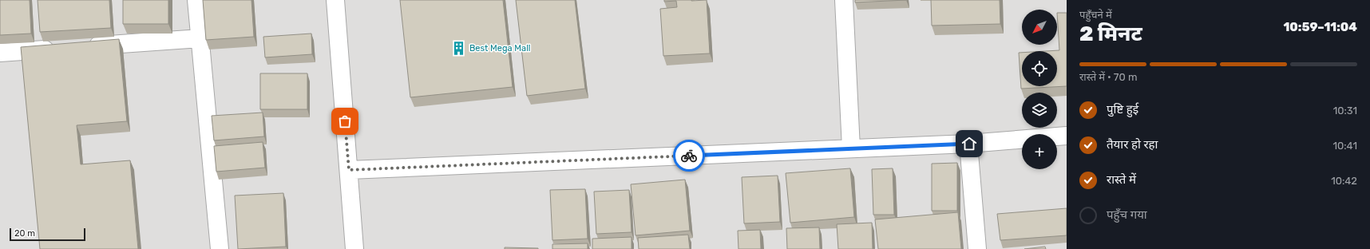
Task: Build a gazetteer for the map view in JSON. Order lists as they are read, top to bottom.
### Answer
{
  "places": {
    "building": ["Best Mega Mall"]
  },
  "scale_bar": "20 m",
  "north": "bottom left",
  "page": {
    "heading": ["2 मिनट", "पहुँचने में", "10:59–11:04"],
    "map_buttons": "+",
    "bar": "रास्ते में · 70 m",
    "list": [
      ["पुष्टि हुई", "10:31"],
      ["तैयार हो रहा", "10:41"],
      ["रास्ते में", "10:42"],
      "पहुँच गया"
    ],
    "scale": "20 m"
  }
}
